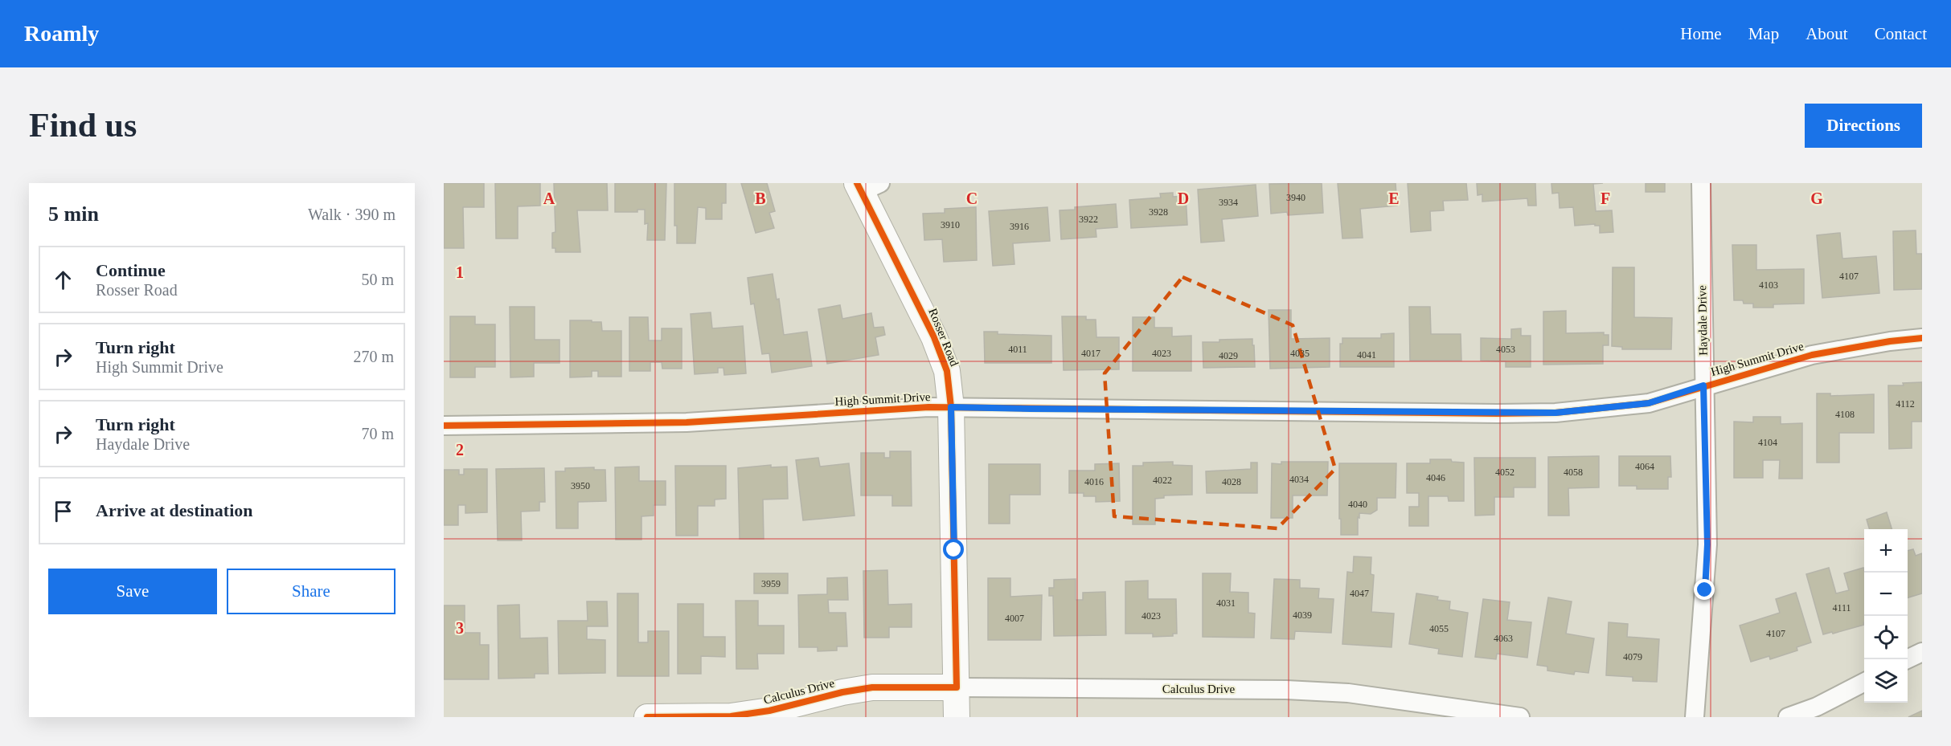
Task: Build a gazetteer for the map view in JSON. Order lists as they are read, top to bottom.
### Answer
{
  "streets": {
    "street": [
      "Haydale Drive",
      "Rosser Road",
      "High Summit Drive",
      "Calculus Drive"
    ]
  },
  "crossings": [
    ["Haydale Drive", "High Summit Drive"],
    ["Rosser Road", "High Summit Drive"],
    ["Rosser Road", "Calculus Drive"]
  ],
  "house_numbers": [
    "3940",
    "3934",
    "3928",
    "3922",
    "3910",
    "3916",
    "4107",
    "4103",
    "4011",
    "4053",
    "4017",
    "4023",
    "4035",
    "4041",
    "4029",
    "4112",
    "4108",
    "4104",
    "4064",
    "4052",
    "4058",
    "4046",
    "4034",
    "4022",
    "4016",
    "4028",
    "3950",
    "4040",
    "3959",
    "4047",
    "4031",
    "4111",
    "4039",
    "4023",
    "4007",
    "4055",
    "4107",
    "4063",
    "4079"
  ],
  "page": {
    "header": "Roamly",
    "nav": [
      "Home",
      "Map",
      "About",
      "Contact"
    ],
    "buttons": [
      "Directions",
      ["Save", "Share"]
    ],
    "title": "Find us",
    "heading": ["5 min", "Walk · 390 m"],
    "list": [
      ["Continue", "Rosser Road", "50 m"],
      ["Turn right", "High Summit Drive", "270 m"],
      ["Turn right", "Haydale Drive", "70 m"],
      "Arrive at destination"
    ],
    "map_buttons": ["+", "−"]
  },
  "grid": {
    "columns": [
      "A",
      "B",
      "C",
      "D",
      "E",
      "F",
      "G"
    ],
    "rows": ["1", "2", "3"]
  }
}
